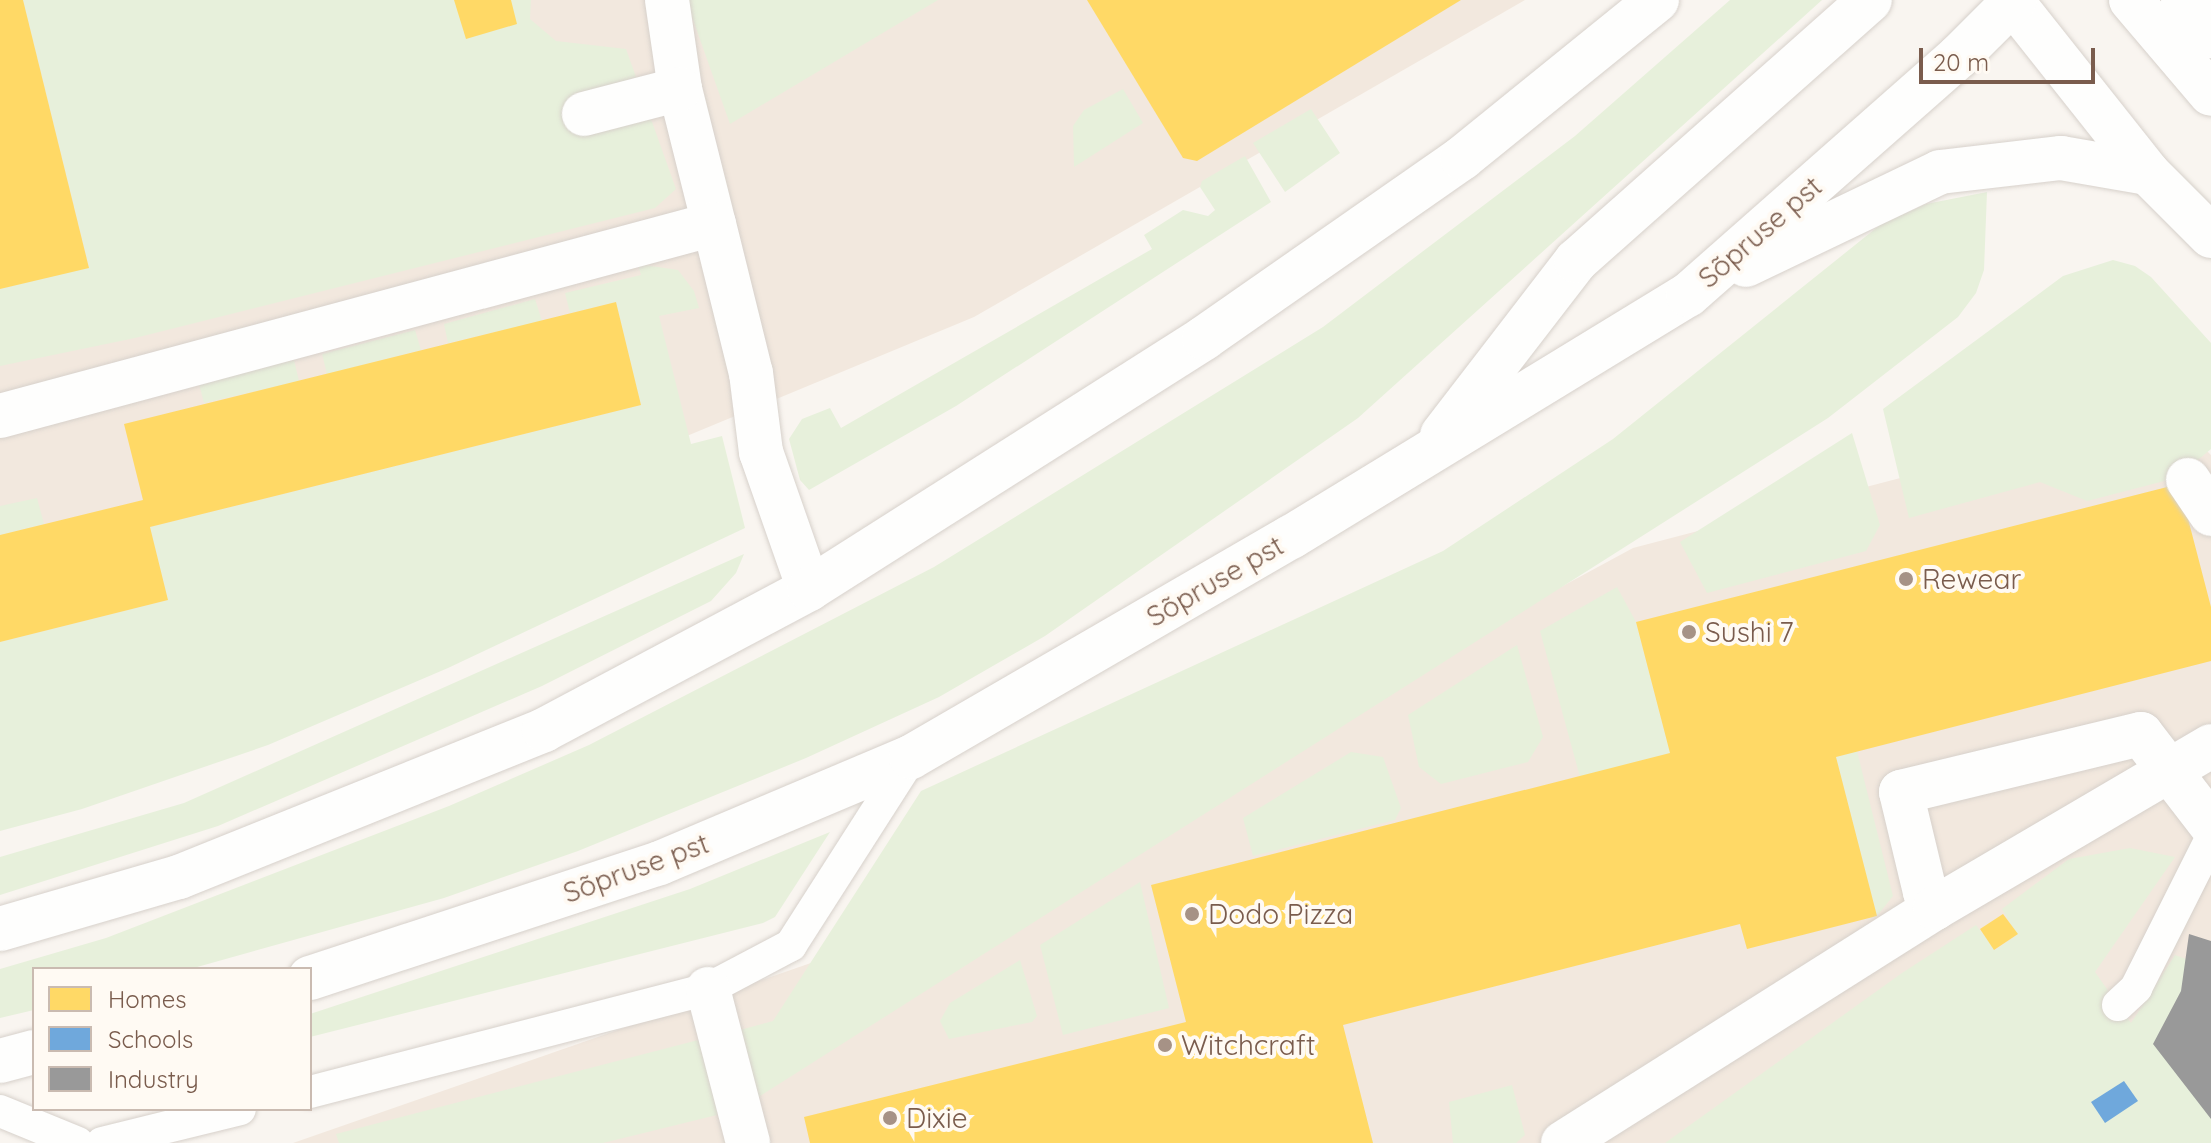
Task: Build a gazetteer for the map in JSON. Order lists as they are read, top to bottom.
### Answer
{
  "streets": {
    "main road": ["Sõpruse pst"]
  },
  "places": [
    "Rewear",
    "Sushi 7",
    "Dodo Pizza",
    "Witchcraft",
    "Dixie"
  ],
  "legend": ["Homes", "Schools", "Industry"],
  "scale_bar": "20 m"
}
